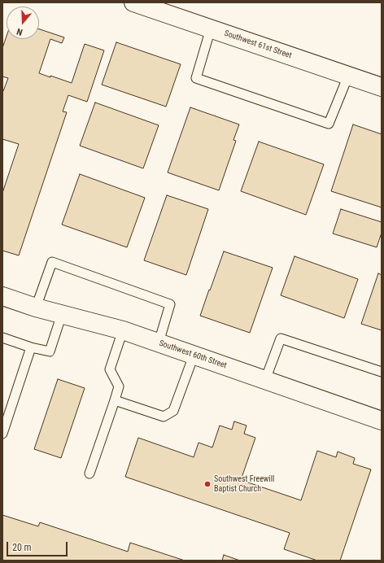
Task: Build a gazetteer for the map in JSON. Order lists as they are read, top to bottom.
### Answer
{
  "streets": {
    "street": ["Southwest 61st Street", "Southwest 60th Street"]
  },
  "places": ["Southwest Freewill Baptist Church"],
  "scale_bar": "20 m",
  "north": "bottom"
}
